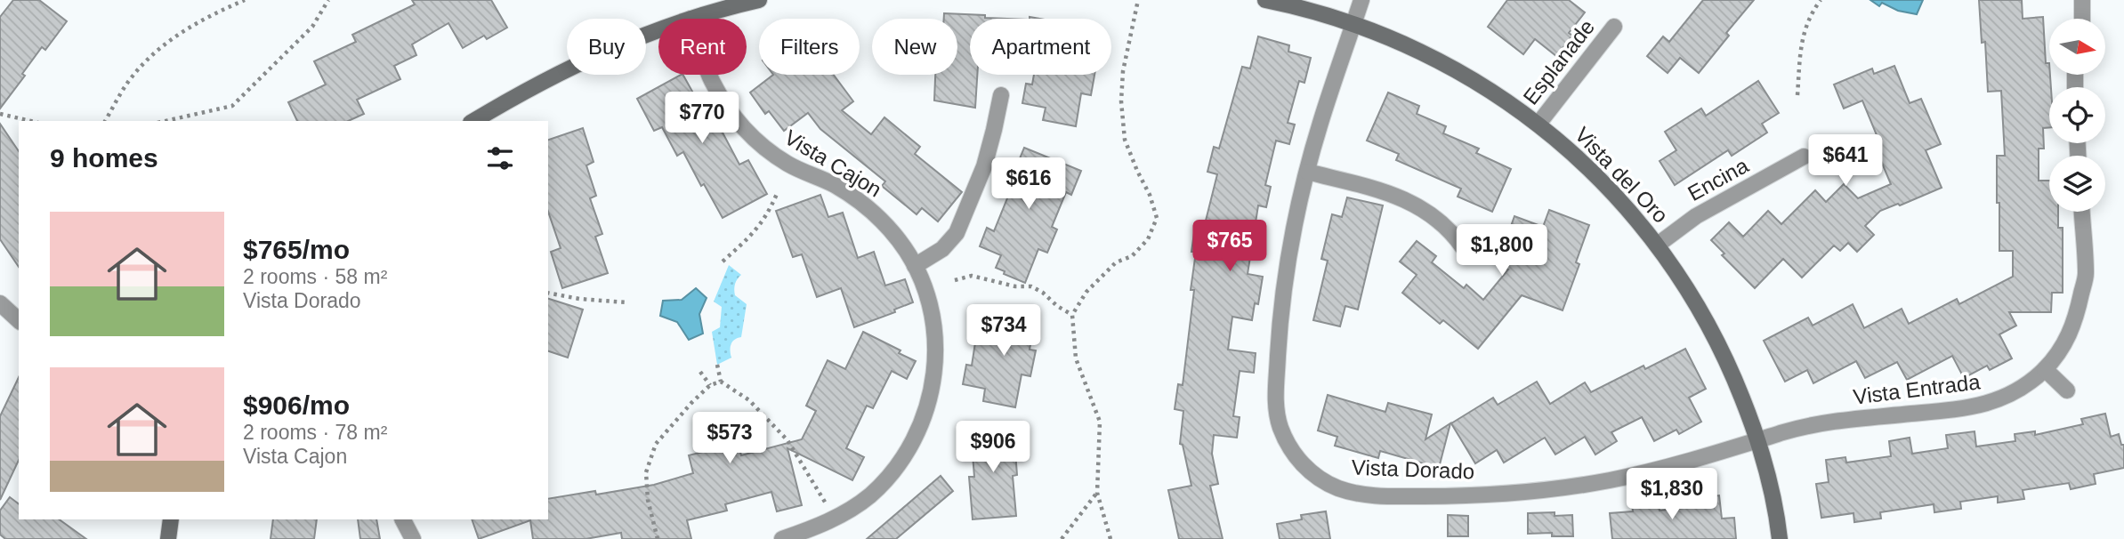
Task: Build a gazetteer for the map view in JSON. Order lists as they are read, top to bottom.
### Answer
{
  "streets": {
    "street": [
      "Esplanade",
      "Vista Cajon",
      "Vista del Oro",
      "Encina",
      "Vista Entrada",
      "Vista Dorado"
    ]
  },
  "crossings": [
    ["Esplanade", "Vista del Oro"],
    ["Vista del Oro", "Encina"],
    ["Vista del Oro", "Vista Entrada"],
    ["Vista del Oro", "Vista Dorado"],
    ["Vista Entrada", "Vista Dorado"]
  ],
  "north": "right",
  "page": {
    "chip": [
      "Buy",
      "Rent",
      "Filters",
      "New",
      "Apartment"
    ],
    "price": [
      "$770",
      "$641",
      "$616",
      "$765",
      "$1,800",
      "$734",
      "$573",
      "$906",
      "$1,830"
    ],
    "heading": "9 homes",
    "list": [
      {
        "name": "$765/mo",
        "note": "2 rooms · 58 m² · Vista Dorado"
      },
      {
        "name": "$906/mo",
        "note": "2 rooms · 78 m² · Vista Cajon"
      }
    ]
  }
}
